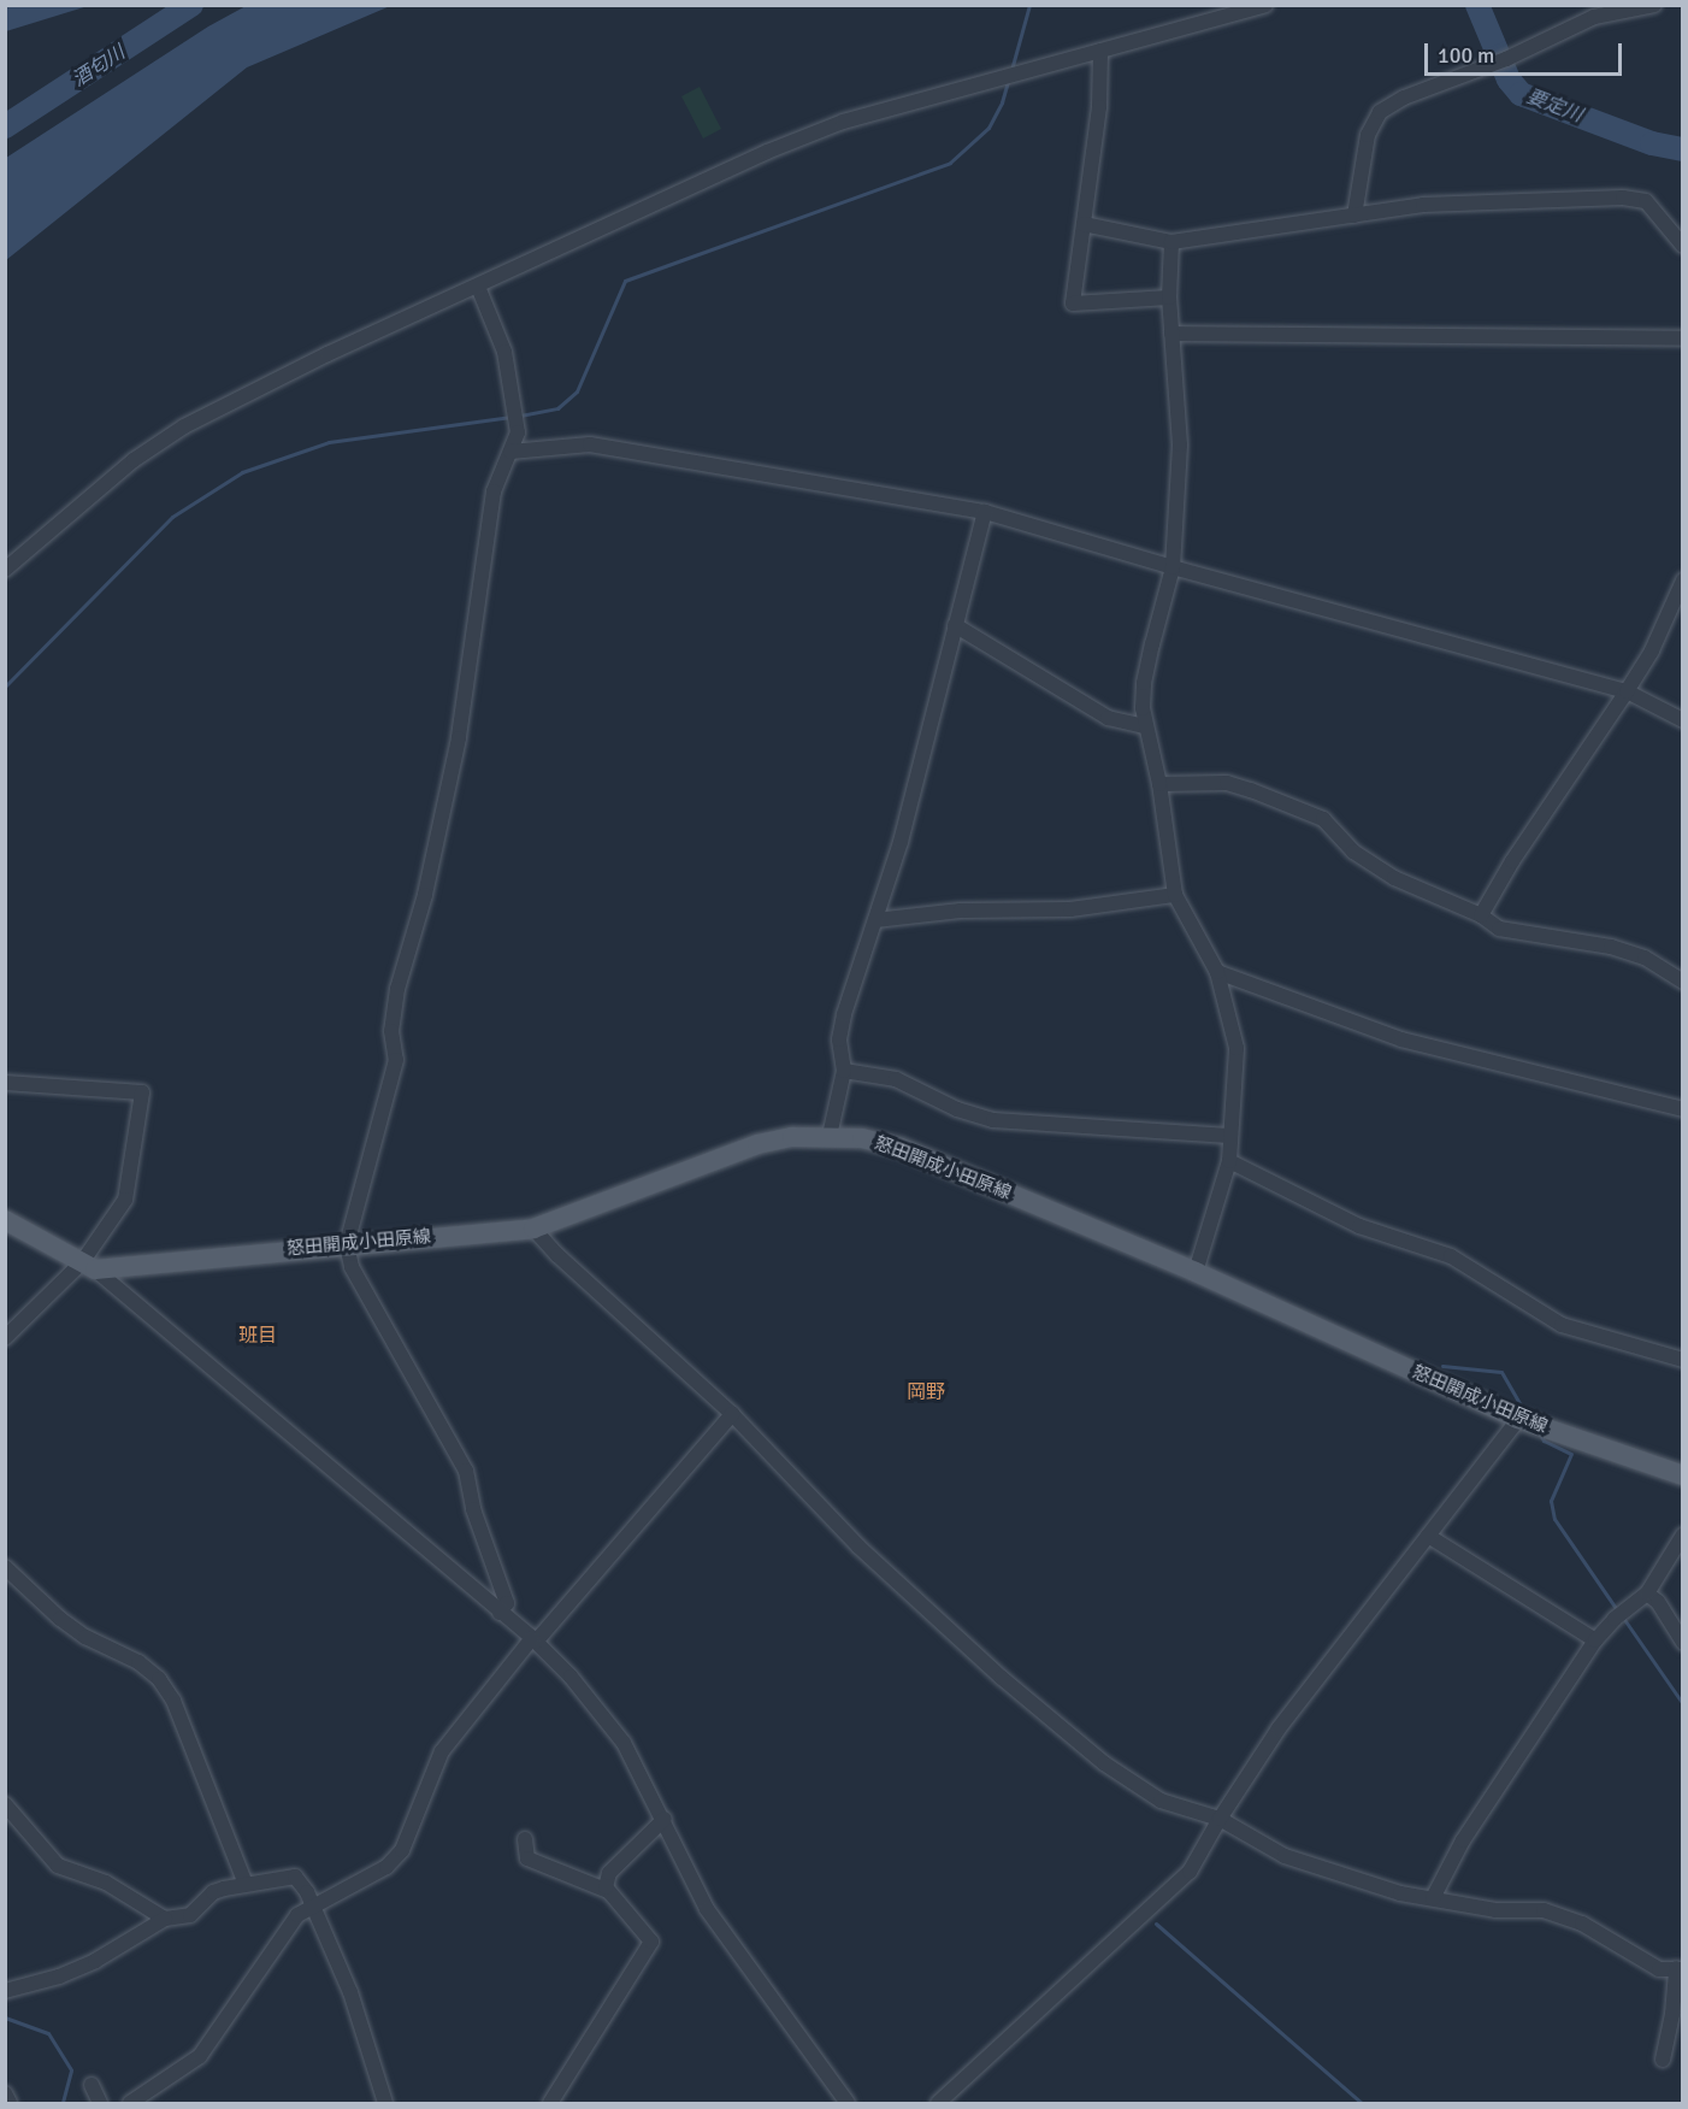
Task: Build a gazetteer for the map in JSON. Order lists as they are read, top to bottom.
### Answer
{
  "streets": {
    "main road": ["怒田開成小田原線"]
  },
  "districts": ["班目", "岡野"],
  "water": ["酒匂川", "要定川"],
  "scale_bar": "100 m"
}
